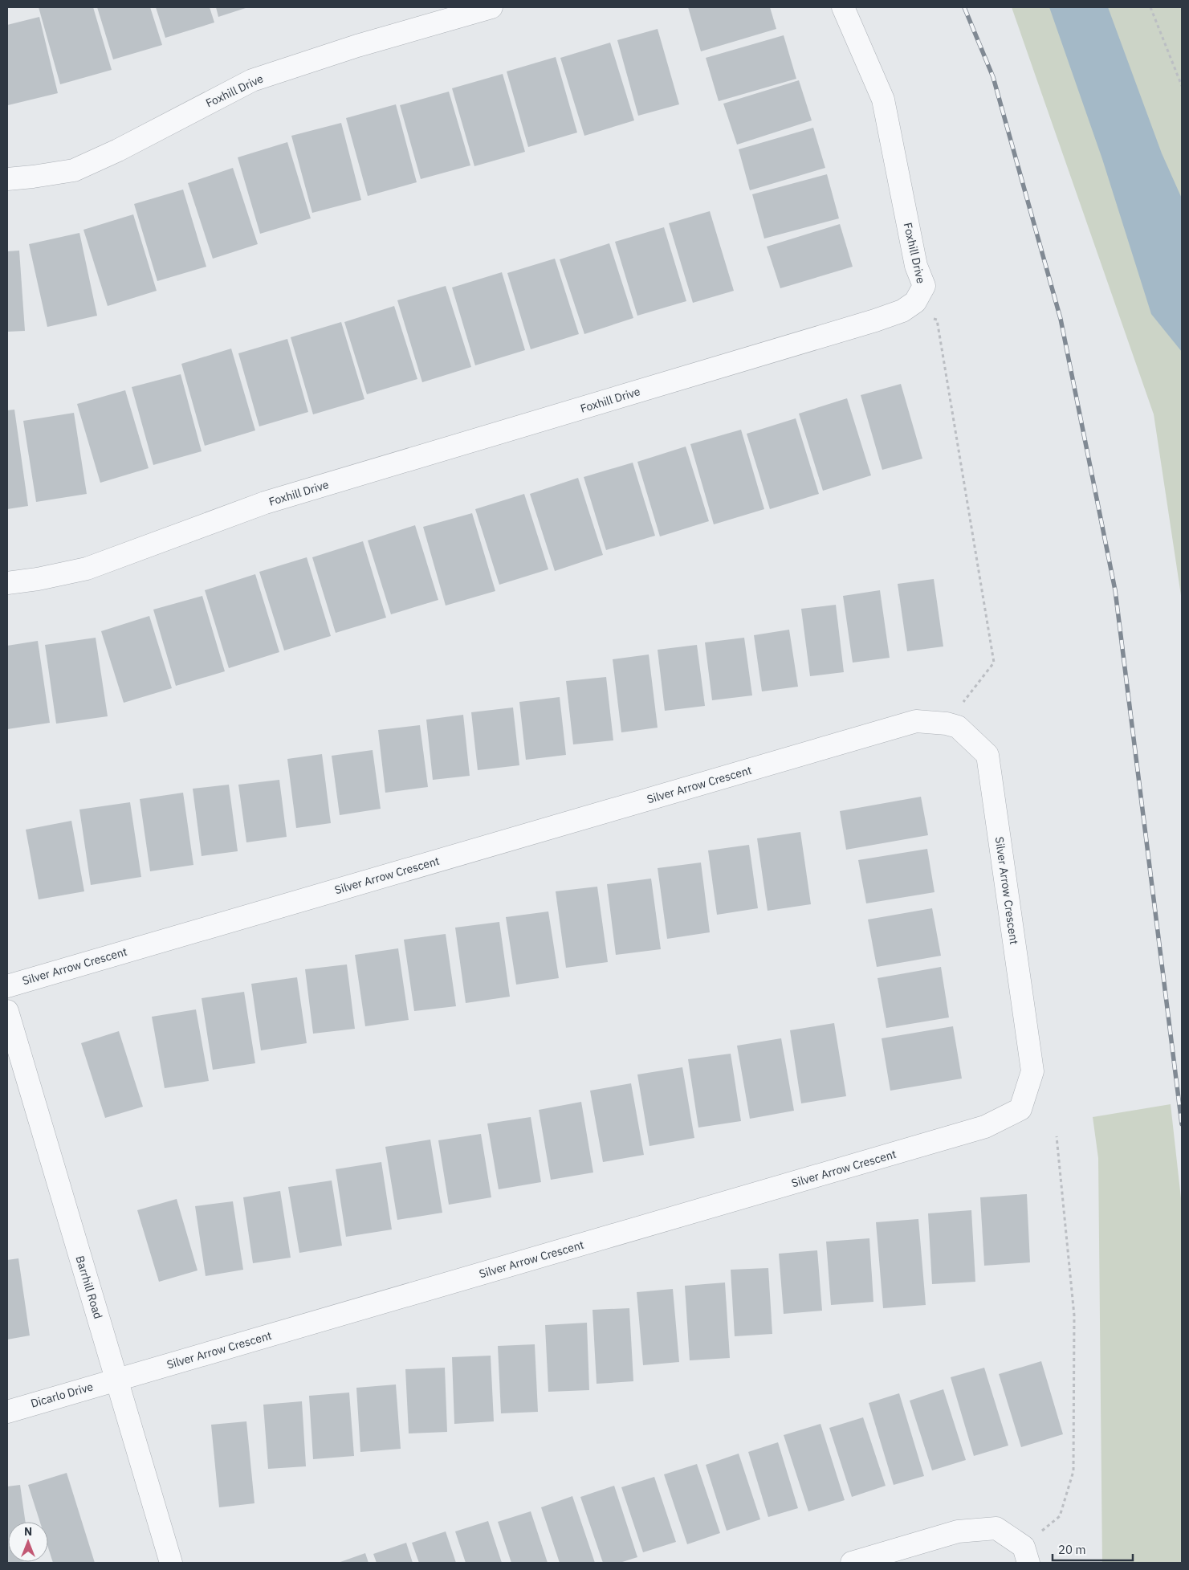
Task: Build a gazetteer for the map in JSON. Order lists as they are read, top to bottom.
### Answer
{
  "streets": {
    "street": [
      "Foxhill Drive",
      "Silver Arrow Crescent",
      "Barrhill Road",
      "Dicarlo Drive"
    ]
  },
  "crossings": [
    ["Silver Arrow Crescent", "Barrhill Road"],
    ["Silver Arrow Crescent", "Dicarlo Drive"],
    ["Barrhill Road", "Dicarlo Drive"]
  ],
  "scale_bar": "20 m",
  "north": "top"
}
